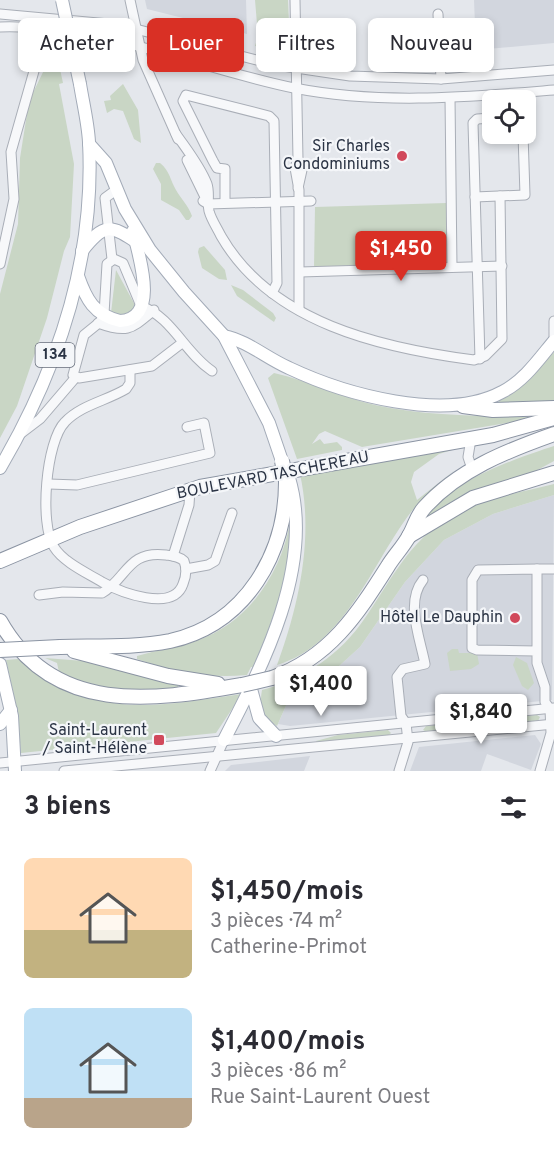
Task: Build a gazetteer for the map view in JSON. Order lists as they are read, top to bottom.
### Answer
{
  "streets": {
    "highway": ["BOULEVARD TASCHEREAU"],
    "main road": ["134"]
  },
  "places": {
    "other": ["Sir Charles Condominiums", "Hôtel Le Dauphin"],
    "transit": ["Saint-Laurent / Saint-Hélène"]
  },
  "page": {
    "chip": [
      "Acheter",
      "Louer",
      "Filtres",
      "Nouveau"
    ],
    "price": ["$1,450", "$1,400", "$1,840"],
    "heading": "3 biens",
    "list": [
      {
        "name": "$1,450/mois",
        "note": "3 pièces · 74 m² · Catherine-Primot"
      },
      {
        "name": "$1,400/mois",
        "note": "3 pièces · 86 m² · Rue Saint-Laurent Ouest"
      }
    ]
  }
}
